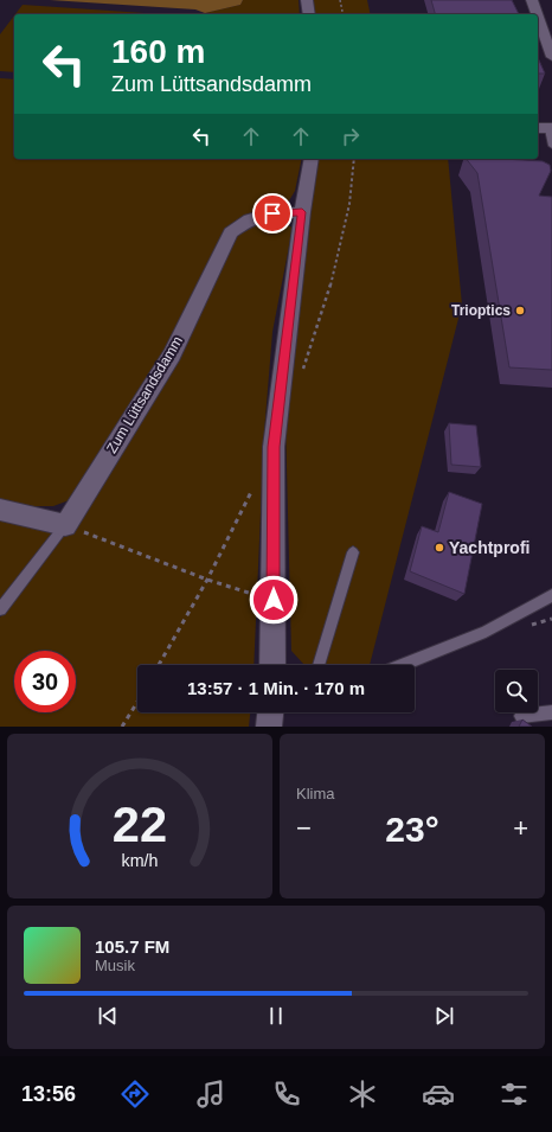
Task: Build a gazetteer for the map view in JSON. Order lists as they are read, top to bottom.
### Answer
{
  "streets": {
    "street": ["Zum Lüttsandsdamm"]
  },
  "places": ["Trioptics", "Yachtprofi"],
  "page": {
    "turn": ["160 m", "Zum Lüttsandsdamm"],
    "limit": "30",
    "trip": "13:57 · 1 Min. · 170 m",
    "tile": "Klima",
    "heat": ["−", "23°", "+"],
    "song": ["105.7 FM", "Musik"],
    "tabs": "13:56",
    "gauge": ["22", "km/h"]
  }
}
